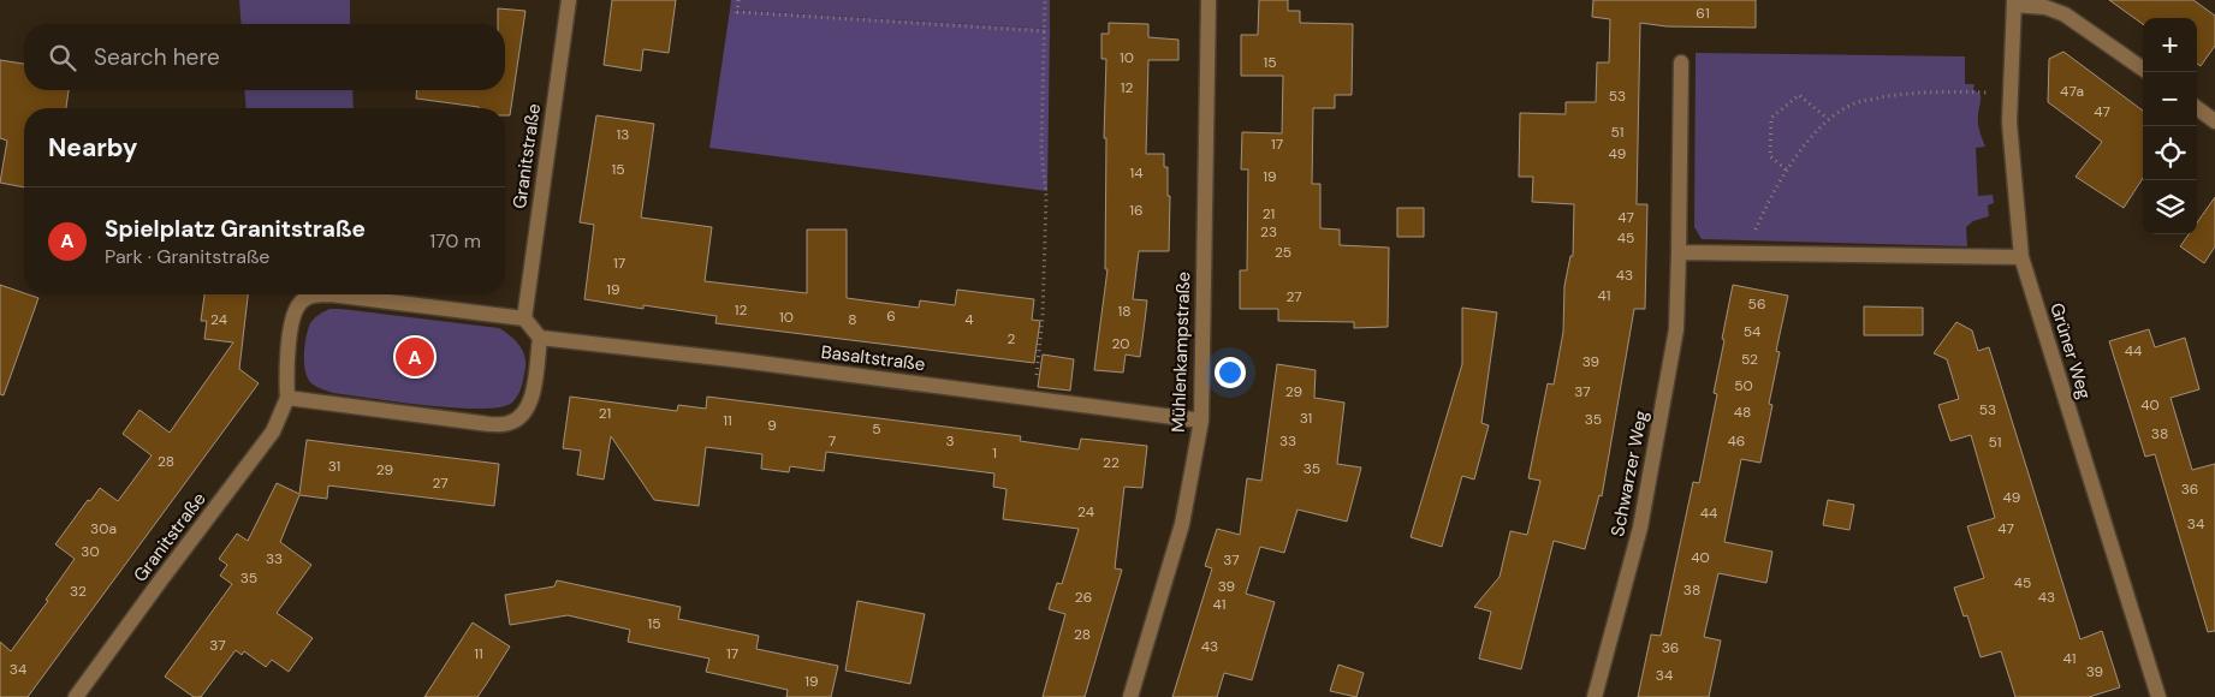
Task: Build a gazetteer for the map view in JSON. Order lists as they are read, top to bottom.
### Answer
{
  "streets": {
    "street": [
      "Granitstraße",
      "Grüner Weg",
      "Mühlenkampstraße",
      "Basaltstraße",
      "Schwarzer Weg"
    ]
  },
  "crossings": [
    ["Mühlenkampstraße", "Basaltstraße"]
  ],
  "house_numbers": [
    "61",
    "10",
    "15",
    "12",
    "47a",
    "53",
    "47",
    "51",
    "13",
    "17",
    "49",
    "15",
    "14",
    "19",
    "16",
    "21",
    "47",
    "23",
    "45",
    "25",
    "17",
    "43",
    "19",
    "41",
    "27",
    "56",
    "12",
    "18",
    "6",
    "10",
    "24",
    "8",
    "4",
    "54",
    "2",
    "20",
    "44",
    "52",
    "39",
    "50",
    "29",
    "37",
    "40",
    "53",
    "48",
    "21",
    "31",
    "35",
    "11",
    "9",
    "5",
    "38",
    "7",
    "3",
    "33",
    "46",
    "51",
    "1",
    "28",
    "22",
    "31",
    "35",
    "29",
    "27",
    "36",
    "49",
    "24",
    "44",
    "34",
    "30a",
    "47",
    "30",
    "40",
    "33",
    "37",
    "35",
    "45",
    "39",
    "38",
    "32",
    "26",
    "43",
    "41",
    "15",
    "28",
    "37",
    "43",
    "36",
    "11",
    "17",
    "41",
    "34",
    "39",
    "34",
    "19"
  ],
  "page": {
    "map_buttons": ["+", "−"],
    "search": "Search here",
    "heading": "Nearby",
    "list": [
      {
        "mark": "A",
        "name": "Spielplatz Granitstraße",
        "note": "Park · Granitstraße",
        "value": "170 m"
      }
    ],
    "pins": "A"
  }
}
